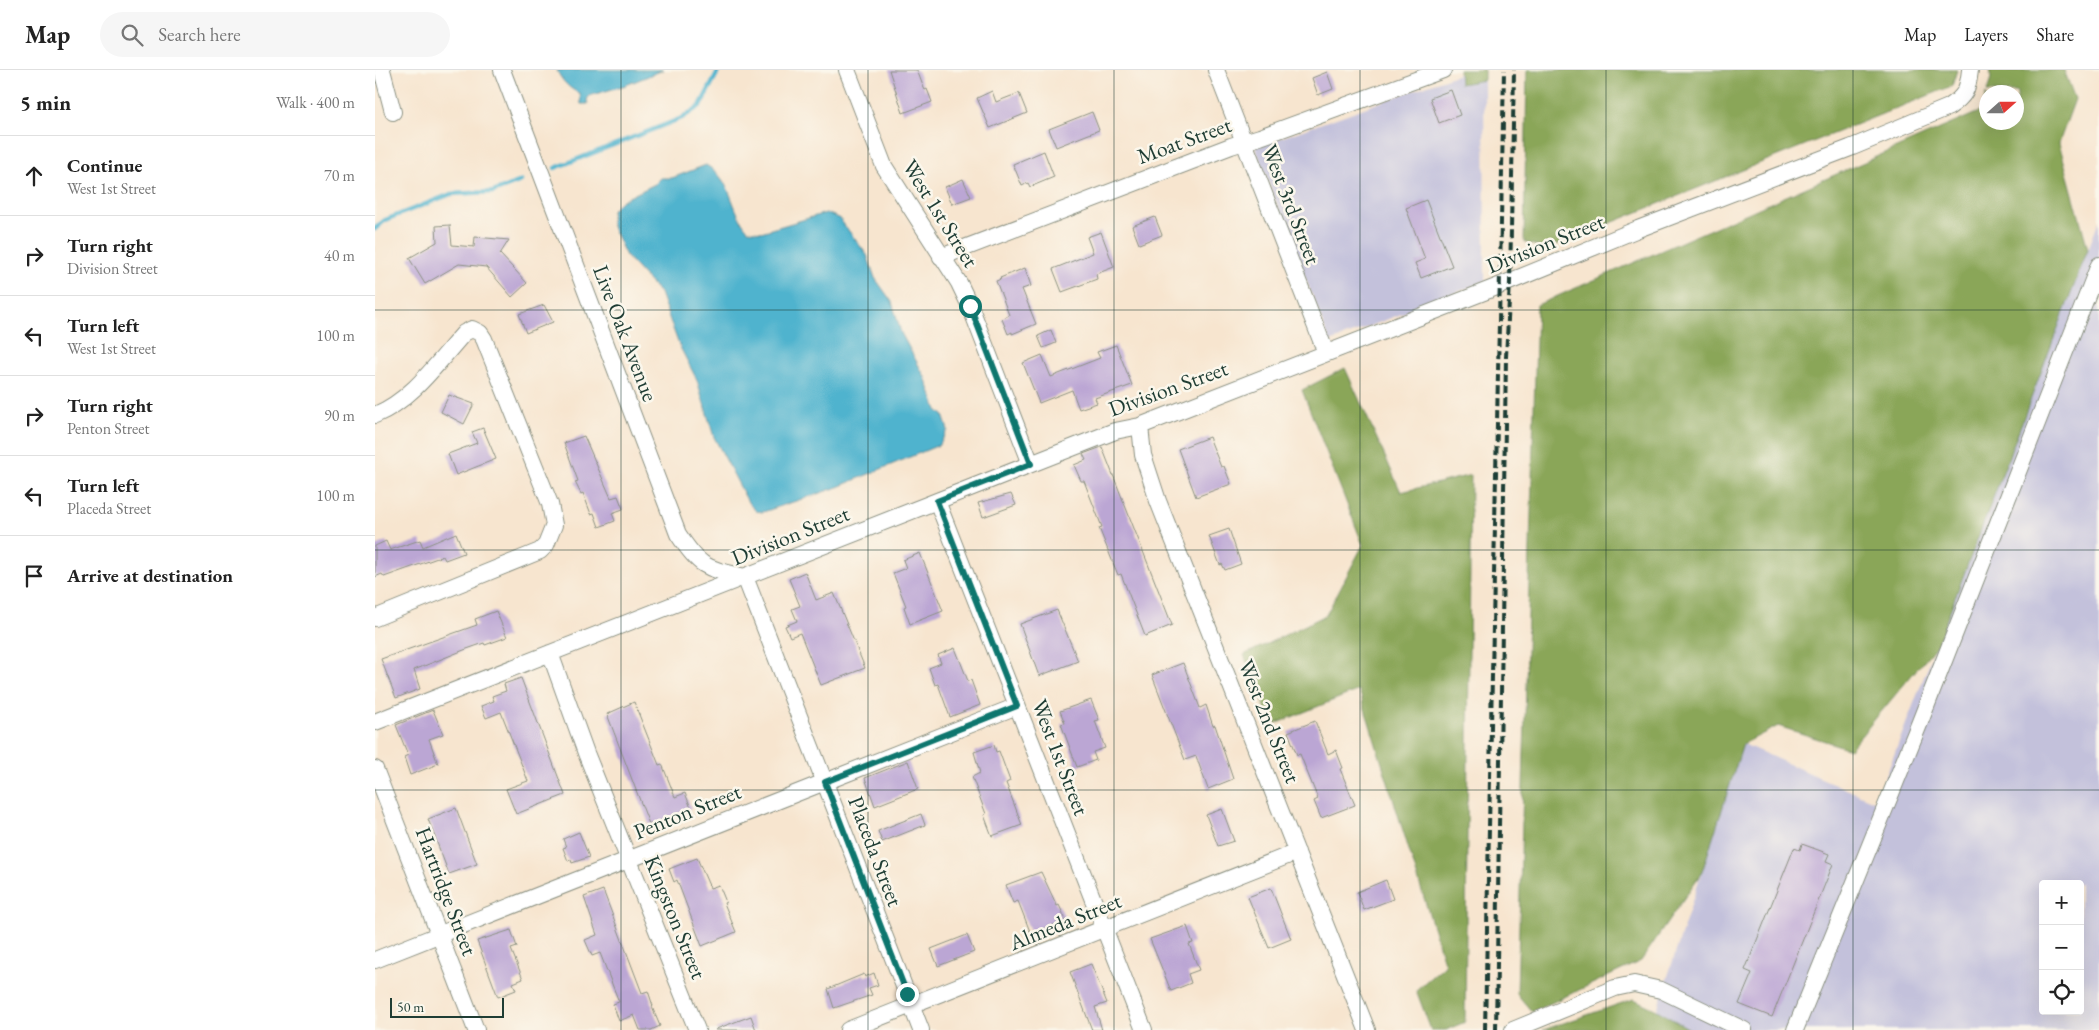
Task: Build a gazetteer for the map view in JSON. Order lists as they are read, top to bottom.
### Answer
{
  "streets": {
    "street": [
      "Moat Street",
      "West 3rd Street",
      "West 1st Street",
      "Division Street",
      "Live Oak Avenue",
      "West 2nd Street",
      "Penton Street",
      "Placeda Street",
      "Hartridge Street",
      "Kingston Street",
      "Almeda Street"
    ]
  },
  "crossings": [
    ["Moat Street", "West 3rd Street"],
    ["Moat Street", "West 1st Street"],
    ["West 3rd Street", "Division Street"],
    ["West 1st Street", "Division Street"],
    ["West 1st Street", "Penton Street"],
    ["West 1st Street", "Almeda Street"],
    ["Division Street", "Live Oak Avenue"],
    ["Division Street", "West 2nd Street"],
    ["Division Street", "Placeda Street"],
    ["Division Street", "Kingston Street"],
    ["Live Oak Avenue", "Placeda Street"],
    ["West 2nd Street", "Almeda Street"],
    ["Penton Street", "Placeda Street"],
    ["Penton Street", "Hartridge Street"],
    ["Penton Street", "Kingston Street"],
    ["Placeda Street", "Almeda Street"]
  ],
  "scale_bar": "50 m",
  "north": "right",
  "page": {
    "header": "Map",
    "search": "Search here",
    "nav": ["Map", "Layers", "Share"],
    "heading": ["5 min", "Walk · 400 m"],
    "list": [
      ["Continue", "West 1st Street", "70 m"],
      ["Turn right", "Division Street", "40 m"],
      ["Turn left", "West 1st Street", "100 m"],
      ["Turn right", "Penton Street", "90 m"],
      ["Turn left", "Placeda Street", "100 m"],
      "Arrive at destination"
    ],
    "map_buttons": ["+", "−"],
    "scale": "50 m"
  }
}
